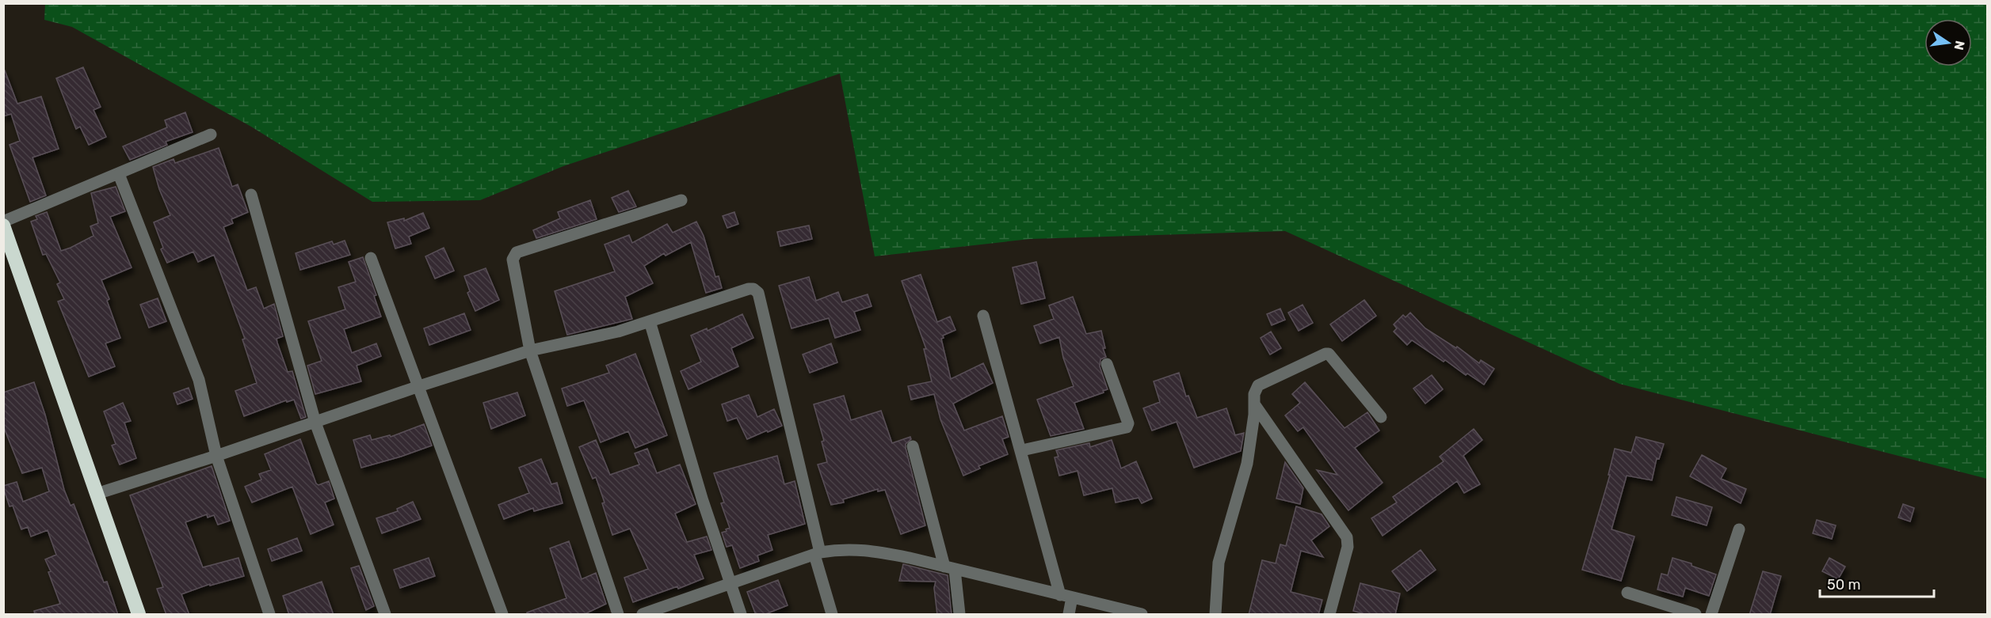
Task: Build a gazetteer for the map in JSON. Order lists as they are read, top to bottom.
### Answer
{
  "scale_bar": "50 m",
  "north": "right"
}
